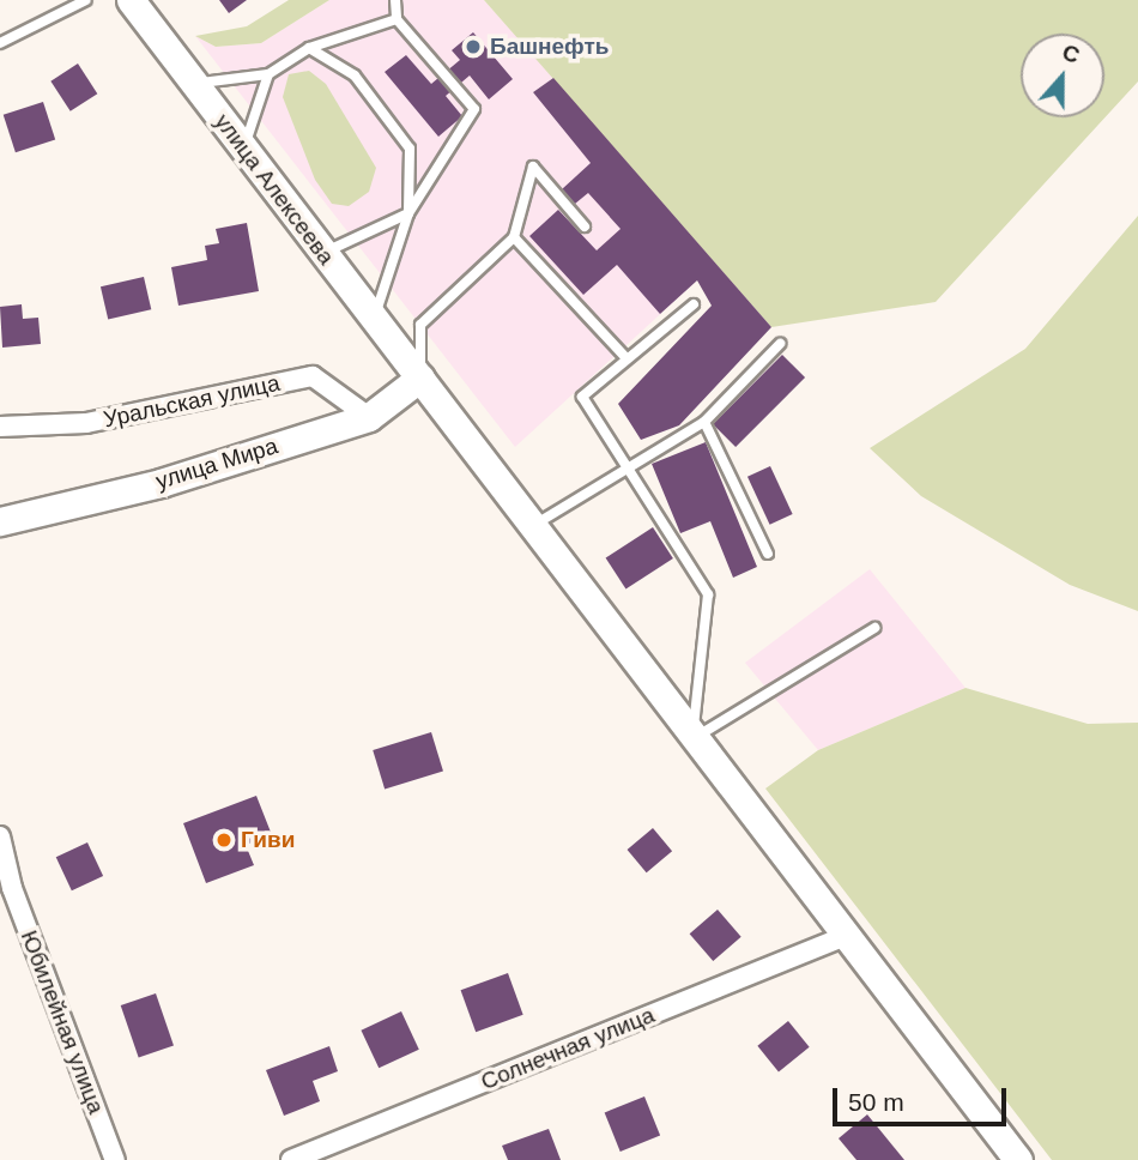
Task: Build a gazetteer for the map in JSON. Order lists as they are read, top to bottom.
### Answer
{
  "streets": {
    "main road": ["улица Алексеева", "улица Мира"],
    "street": ["Уральская улица", "Юбилейная улица", "Солнечная улица"]
  },
  "crossings": [
    ["улица Алексеева", "улица Мира"],
    ["улица Алексеева", "Солнечная улица"],
    ["Уральская улица", "улица Мира"]
  ],
  "places": ["Башнефть", "Гиви"],
  "scale_bar": "50 m",
  "north": "top"
}
